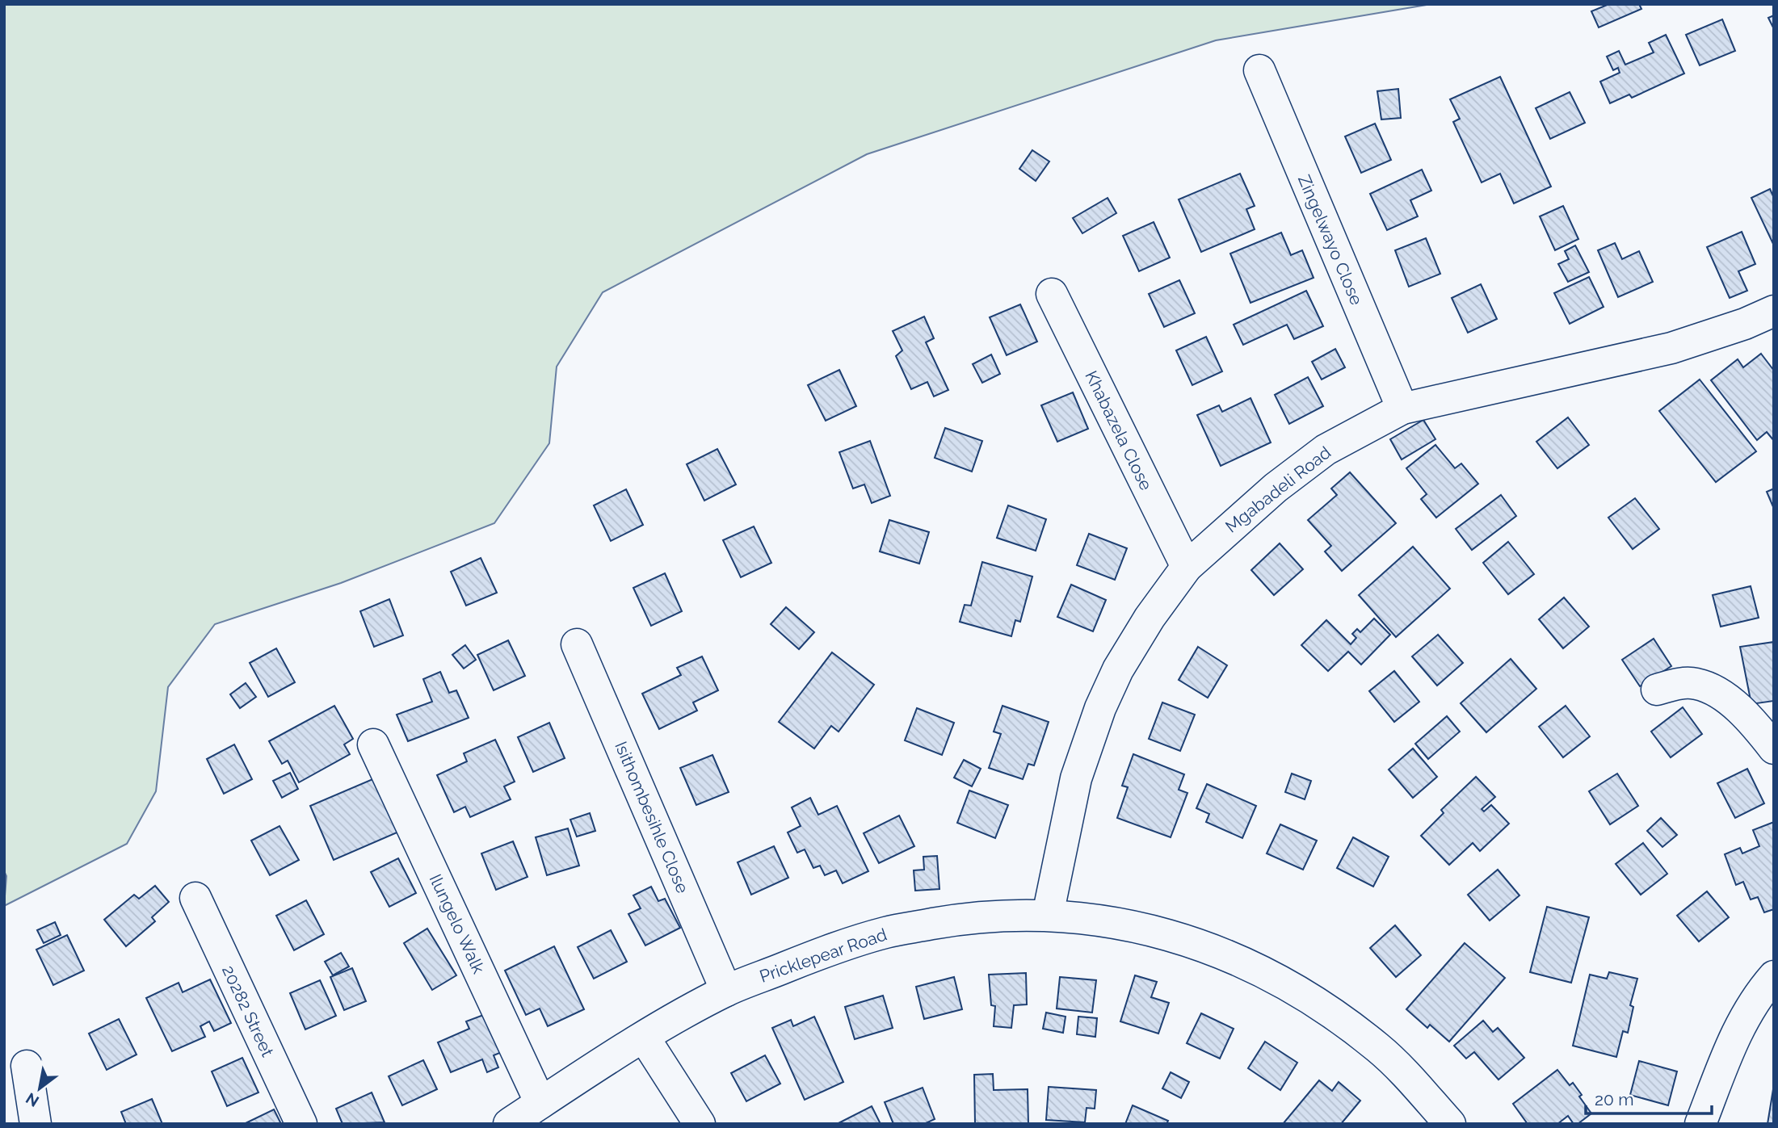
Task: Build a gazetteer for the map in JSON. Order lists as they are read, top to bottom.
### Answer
{
  "streets": {
    "street": [
      "Zingelwayo Close",
      "Khabazela Close",
      "Mgabadeli Road",
      "Isithombesihle Close",
      "Ilungelo Walk",
      "Pricklepear Road",
      "20282 Street"
    ]
  },
  "crossings": [
    ["Zingelwayo Close", "Mgabadeli Road"],
    ["Khabazela Close", "Mgabadeli Road"],
    ["Mgabadeli Road", "Pricklepear Road"],
    ["Isithombesihle Close", "Pricklepear Road"],
    ["Ilungelo Walk", "Pricklepear Road"]
  ],
  "scale_bar": "20 m",
  "north": "bottom left"
}
